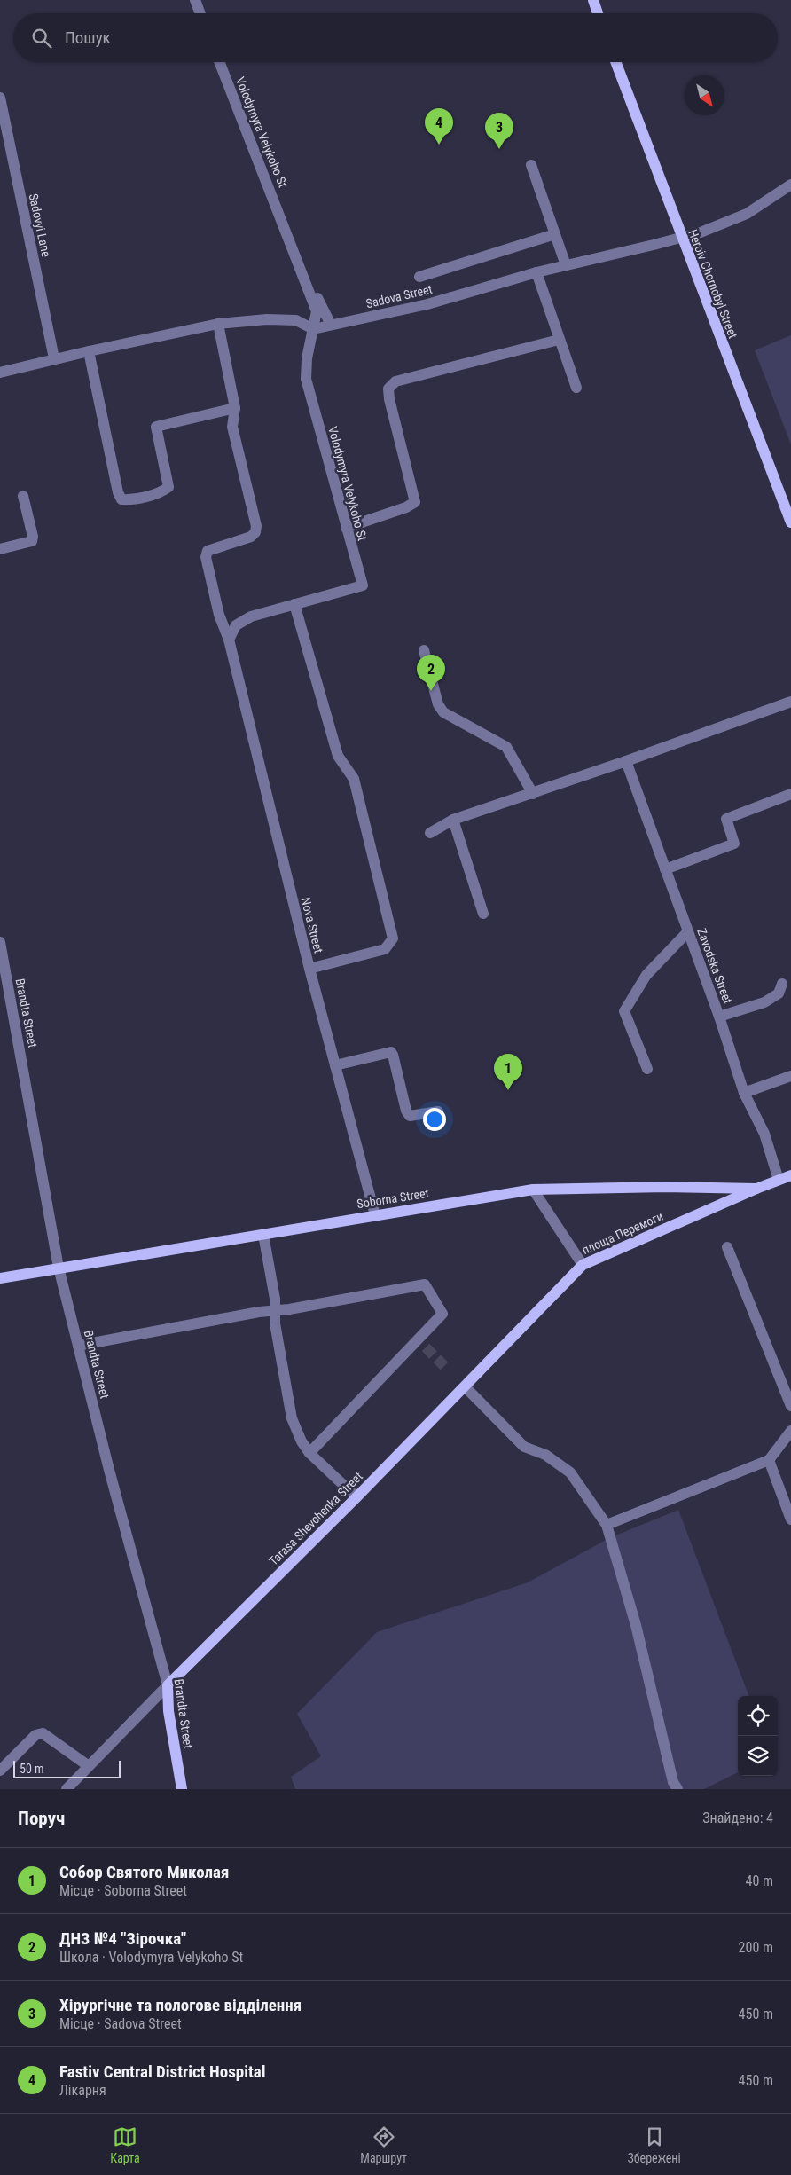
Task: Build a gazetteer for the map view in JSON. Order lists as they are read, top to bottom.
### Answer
{
  "streets": {
    "main road": [
      "Heroiv Chornobyl Street",
      "Brandta Street",
      "Soborna Street",
      "площа Перемоги",
      "Tarasa Shevchenka Street"
    ],
    "street": [
      "Volodymyra Velykoho St",
      "Sadovyi Lane",
      "Sadova Street",
      "Nova Street",
      "Zavodska Street"
    ]
  },
  "crossings": [
    ["Volodymyra Velykoho St", "Sadova Street"],
    ["Volodymyra Velykoho St", "Nova Street"],
    ["Heroiv Chornobyl Street", "Sadova Street"],
    ["Nova Street", "Soborna Street"],
    ["Zavodska Street", "Soborna Street"],
    ["Brandta Street", "Soborna Street"],
    ["Brandta Street", "Tarasa Shevchenka Street"],
    ["Soborna Street", "площа Перемоги"],
    ["площа Перемоги", "Tarasa Shevchenka Street"]
  ],
  "scale_bar": "50 m",
  "north": "bottom right",
  "page": {
    "search": "Пошук",
    "pins": [
      "4",
      "3",
      "2",
      "1"
    ],
    "scale": "50 m",
    "heading": ["Поруч", "Знайдено: 4"],
    "list": [
      {
        "mark": "1",
        "name": "Собор Святого Миколая",
        "note": "Місце · Soborna Street",
        "value": "40 m"
      },
      {
        "mark": "2",
        "name": "ДНЗ №4 \"Зірочка\"",
        "note": "Школа · Volodymyra Velykoho St",
        "value": "200 m"
      },
      {
        "mark": "3",
        "name": "Хірургічне та пологове відділення",
        "note": "Місце · Sadova Street",
        "value": "450 m"
      },
      {
        "mark": "4",
        "name": "Fastiv Central District Hospital",
        "note": "Лікарня",
        "value": "450 m"
      }
    ],
    "nav": ["Карта", "Маршрут", "Збережені"]
  }
}
